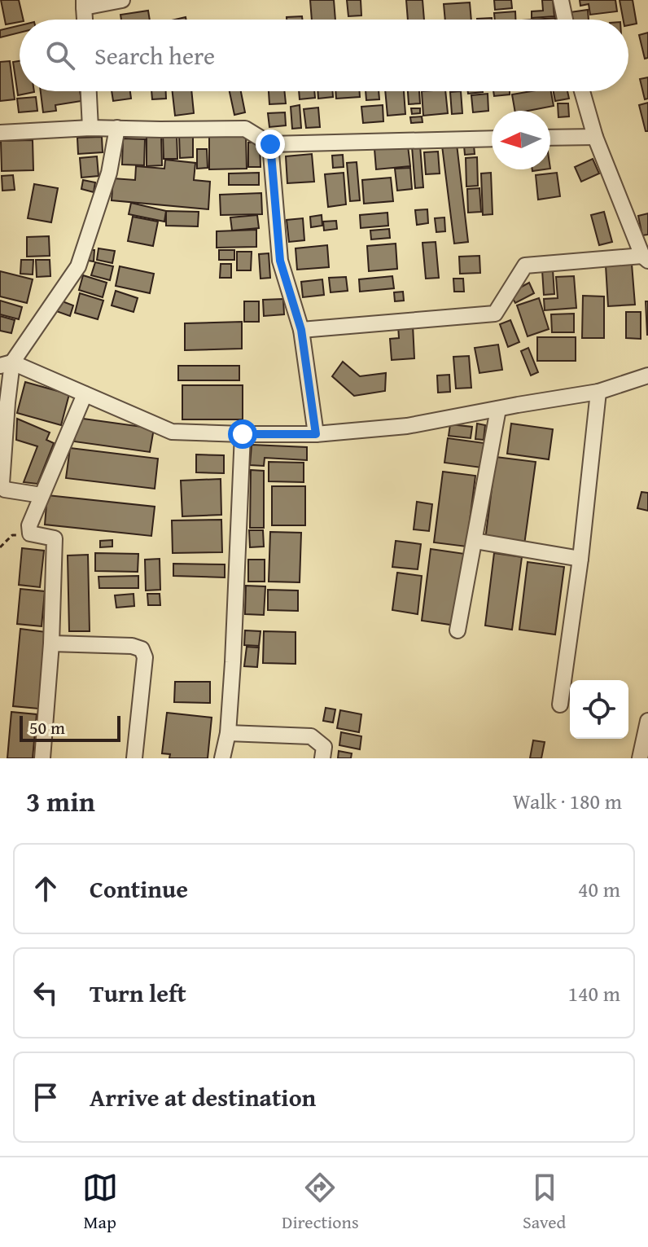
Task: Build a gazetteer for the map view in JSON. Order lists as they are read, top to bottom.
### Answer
{
  "scale_bar": "50 m",
  "north": "left",
  "page": {
    "search": "Search here",
    "scale": "50 m",
    "heading": ["3 min", "Walk · 180 m"],
    "list": [
      ["Continue", "40 m"],
      ["Turn left", "140 m"],
      "Arrive at destination"
    ],
    "nav": ["Map", "Directions", "Saved"]
  }
}
